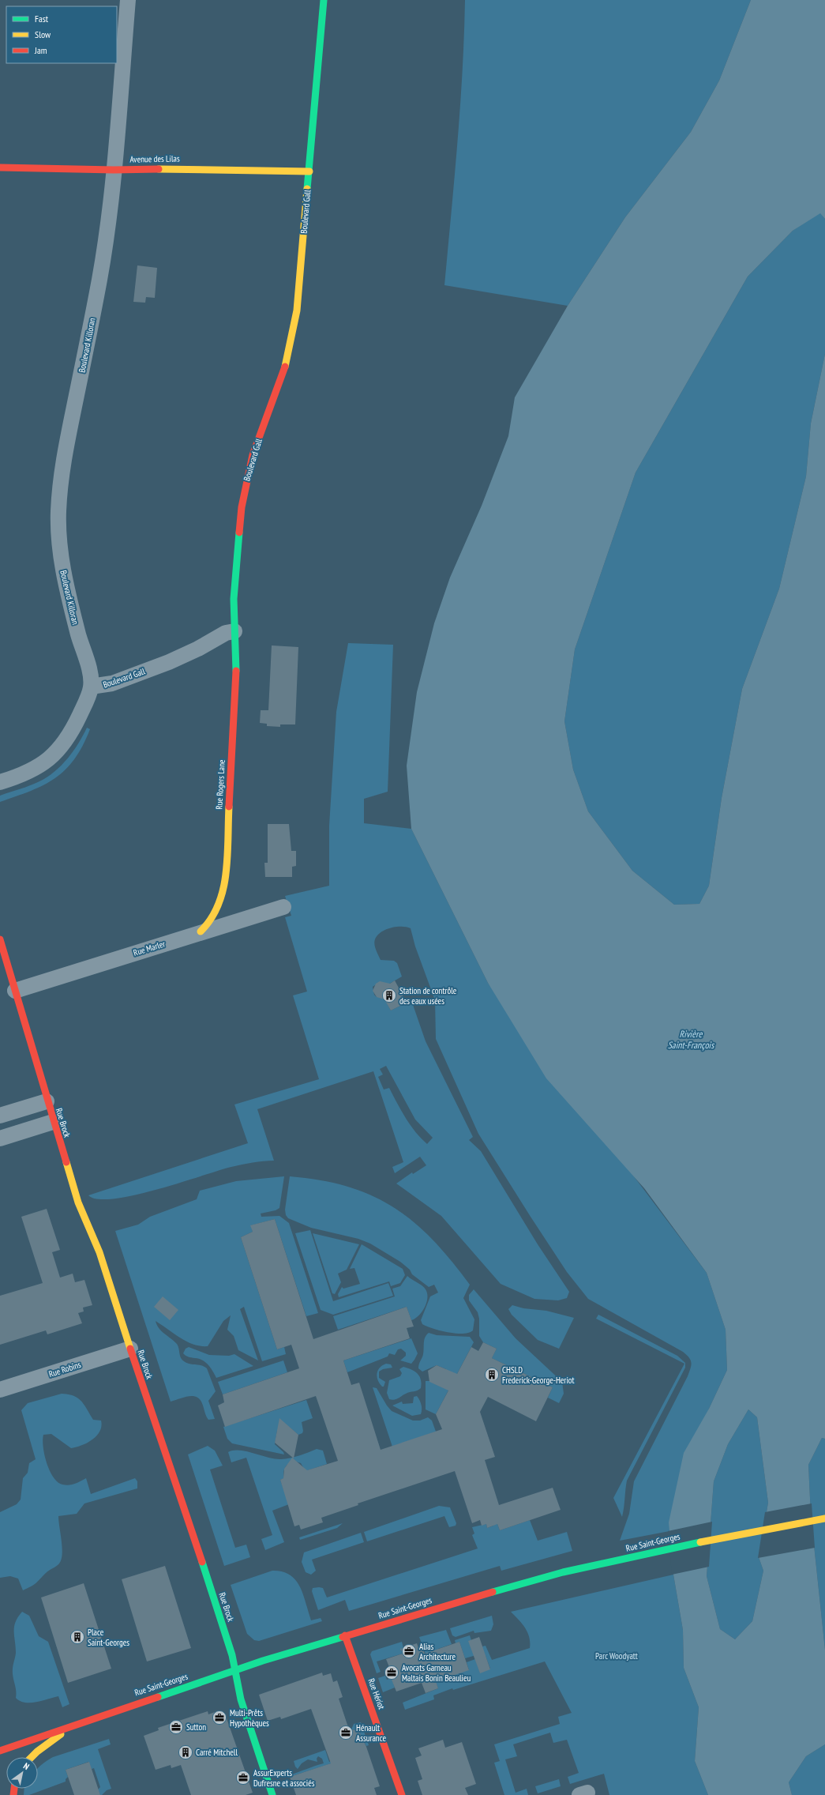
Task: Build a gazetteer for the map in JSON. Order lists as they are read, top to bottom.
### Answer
{
  "streets": {
    "street": [
      "Avenue des Lilas",
      "Boulevard Gall",
      "Boulevard Killoran",
      "Rue Rogers Lane",
      "Rue Marler",
      "Rue Brock",
      "Rue Robins",
      "Rue Saint-Georges",
      "Rue Hériot"
    ]
  },
  "crossings": [
    ["Avenue des Lilas", "Boulevard Gall"],
    ["Avenue des Lilas", "Boulevard Killoran"],
    ["Boulevard Gall", "Boulevard Killoran"],
    ["Boulevard Gall", "Rue Rogers Lane"],
    ["Rue Rogers Lane", "Rue Marler"],
    ["Rue Marler", "Rue Brock"],
    ["Rue Brock", "Rue Robins"],
    ["Rue Brock", "Rue Saint-Georges"],
    ["Rue Saint-Georges", "Rue Hériot"]
  ],
  "water": ["Rivière Saint-François"],
  "parks": ["Parc Woodyatt"],
  "places": {
    "building": [
      "Station de contrôle des eaux usées",
      "CHSLD Frederick-George-Heriot",
      "Place Saint-Georges",
      "Carré Mitchell"
    ],
    "office": [
      "Alias Architecture",
      "Avocats Garneau Maltais Bonin Beaulieu",
      "Multi-Prêts Hypothèques",
      "Sutton",
      "Hénault Assurance",
      "AssurExperts Dufresne et associés"
    ]
  },
  "legend": ["Fast", "Slow", "Jam"],
  "north": "top right"
}
